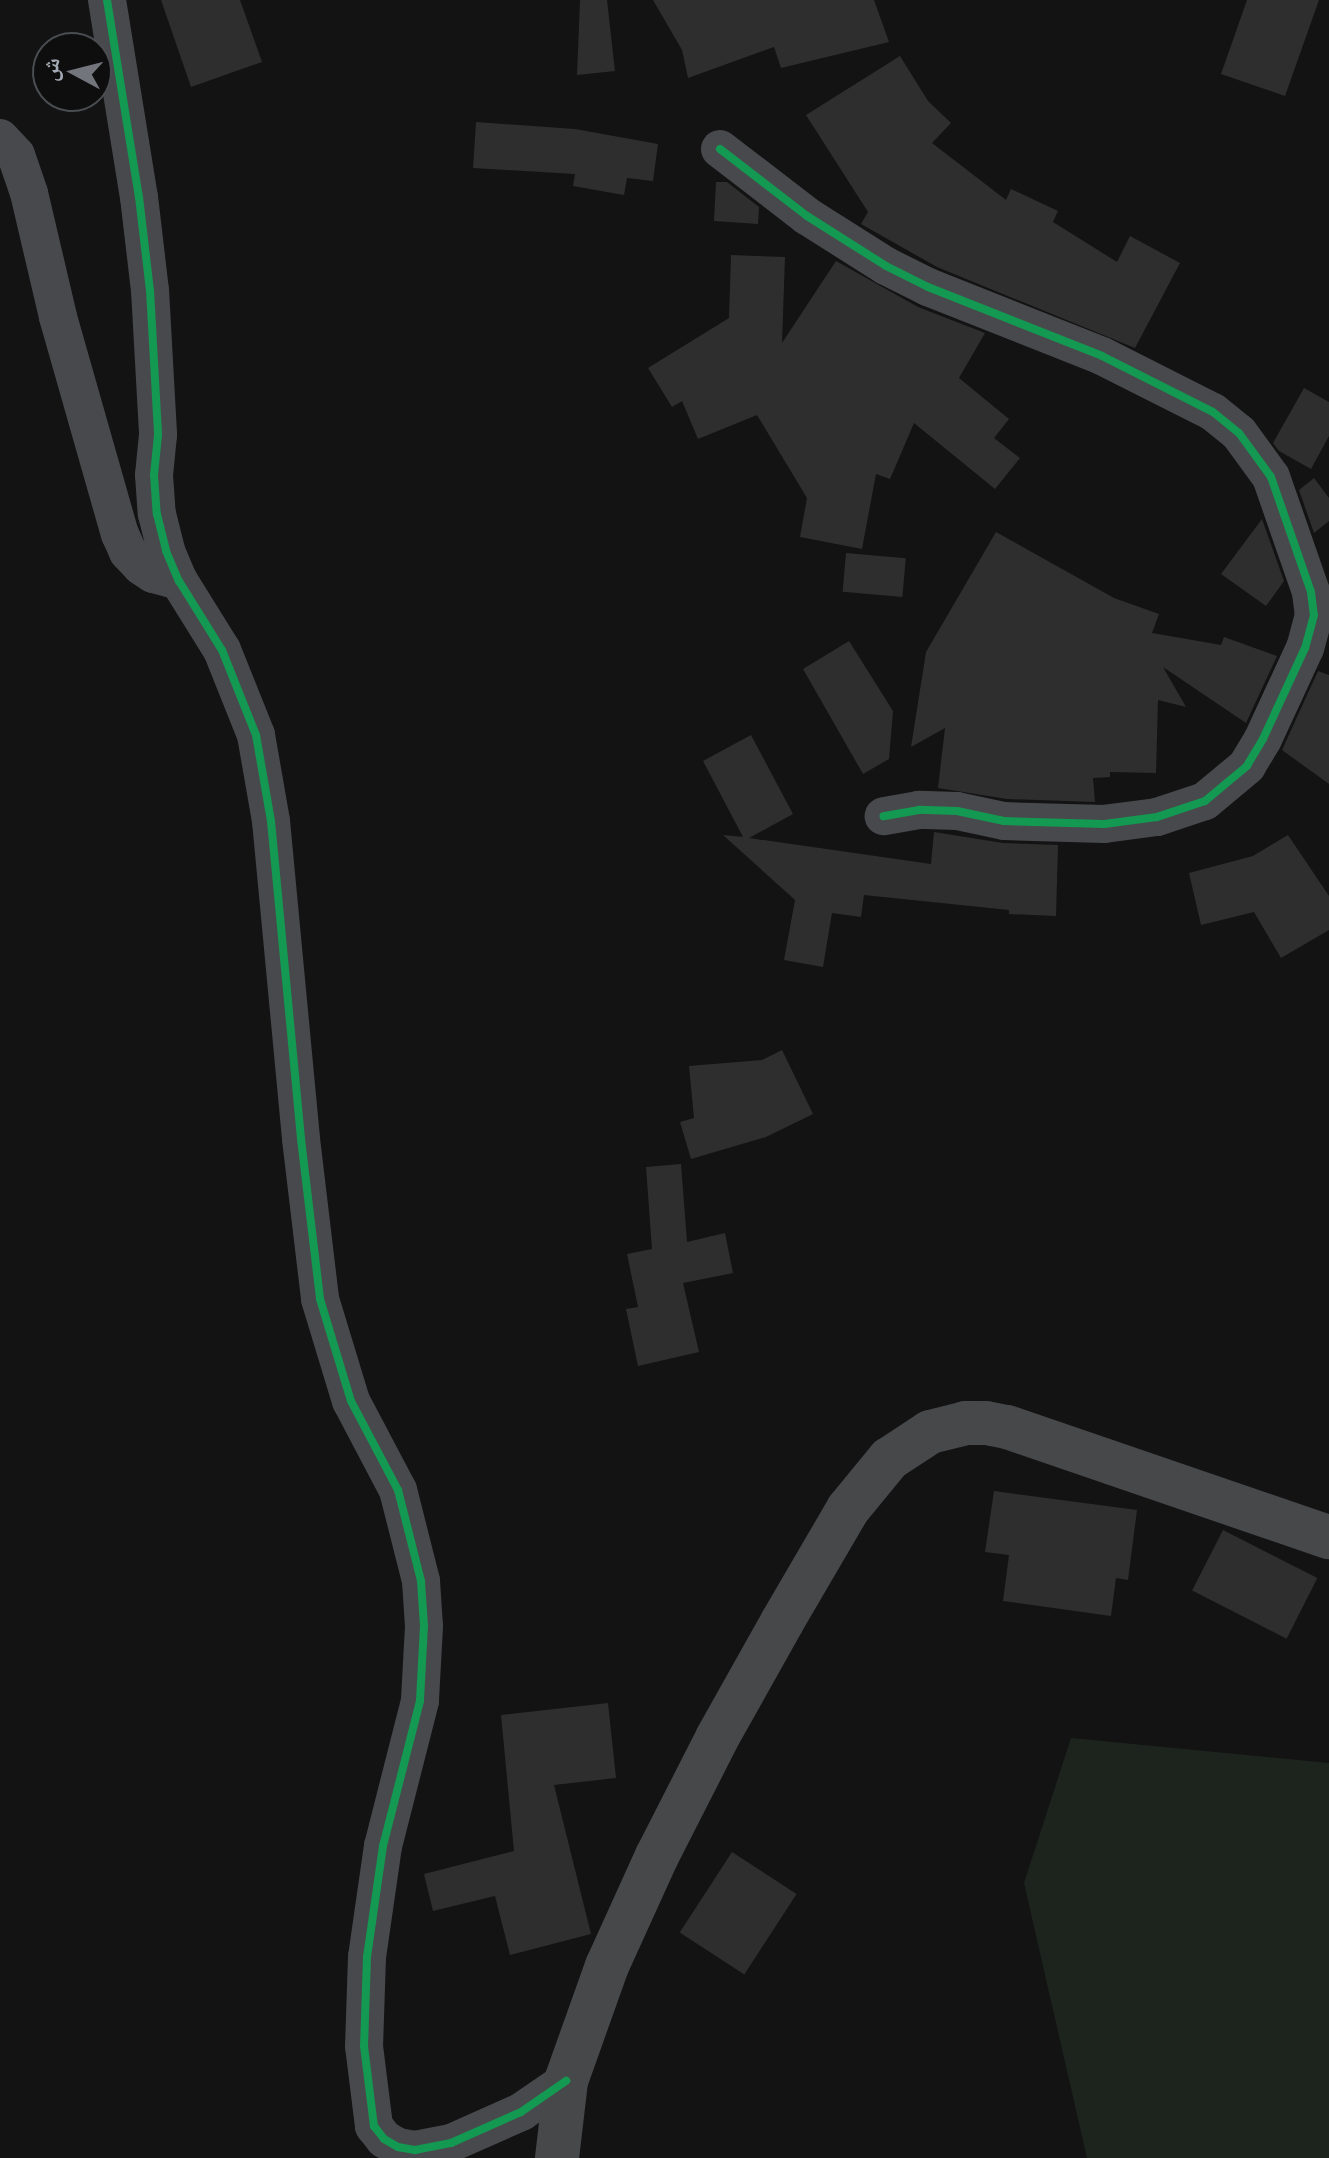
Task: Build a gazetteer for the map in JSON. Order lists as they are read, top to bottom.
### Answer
{
  "north": "left"
}
